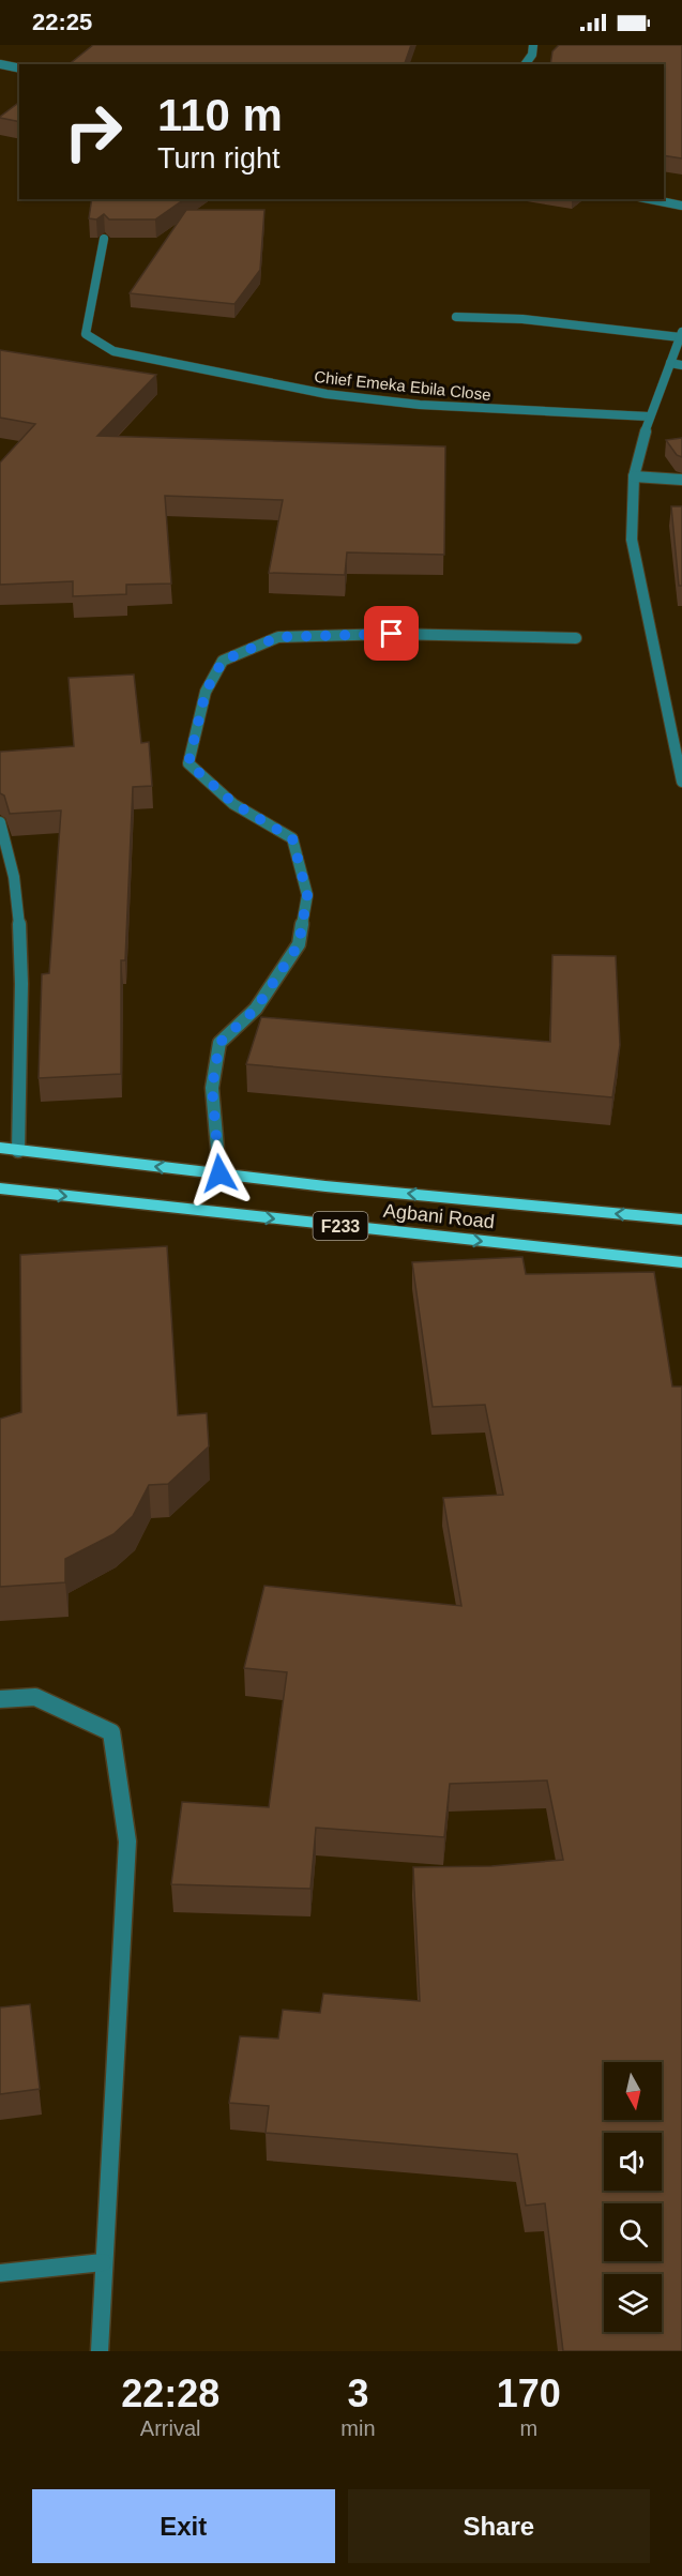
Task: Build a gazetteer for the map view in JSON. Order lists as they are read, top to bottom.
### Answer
{
  "streets": {
    "main road": ["Agbani Road", "F233"],
    "street": ["Chief Emeka Ebila Close"]
  },
  "north": "bottom",
  "page": {
    "status": "22:25",
    "turn": ["110 m", "Turn right"],
    "eta": [
      "22:28",
      "Arrival",
      "3",
      "min",
      "170",
      "m"
    ],
    "buttons": ["Exit", "Share"]
  }
}
